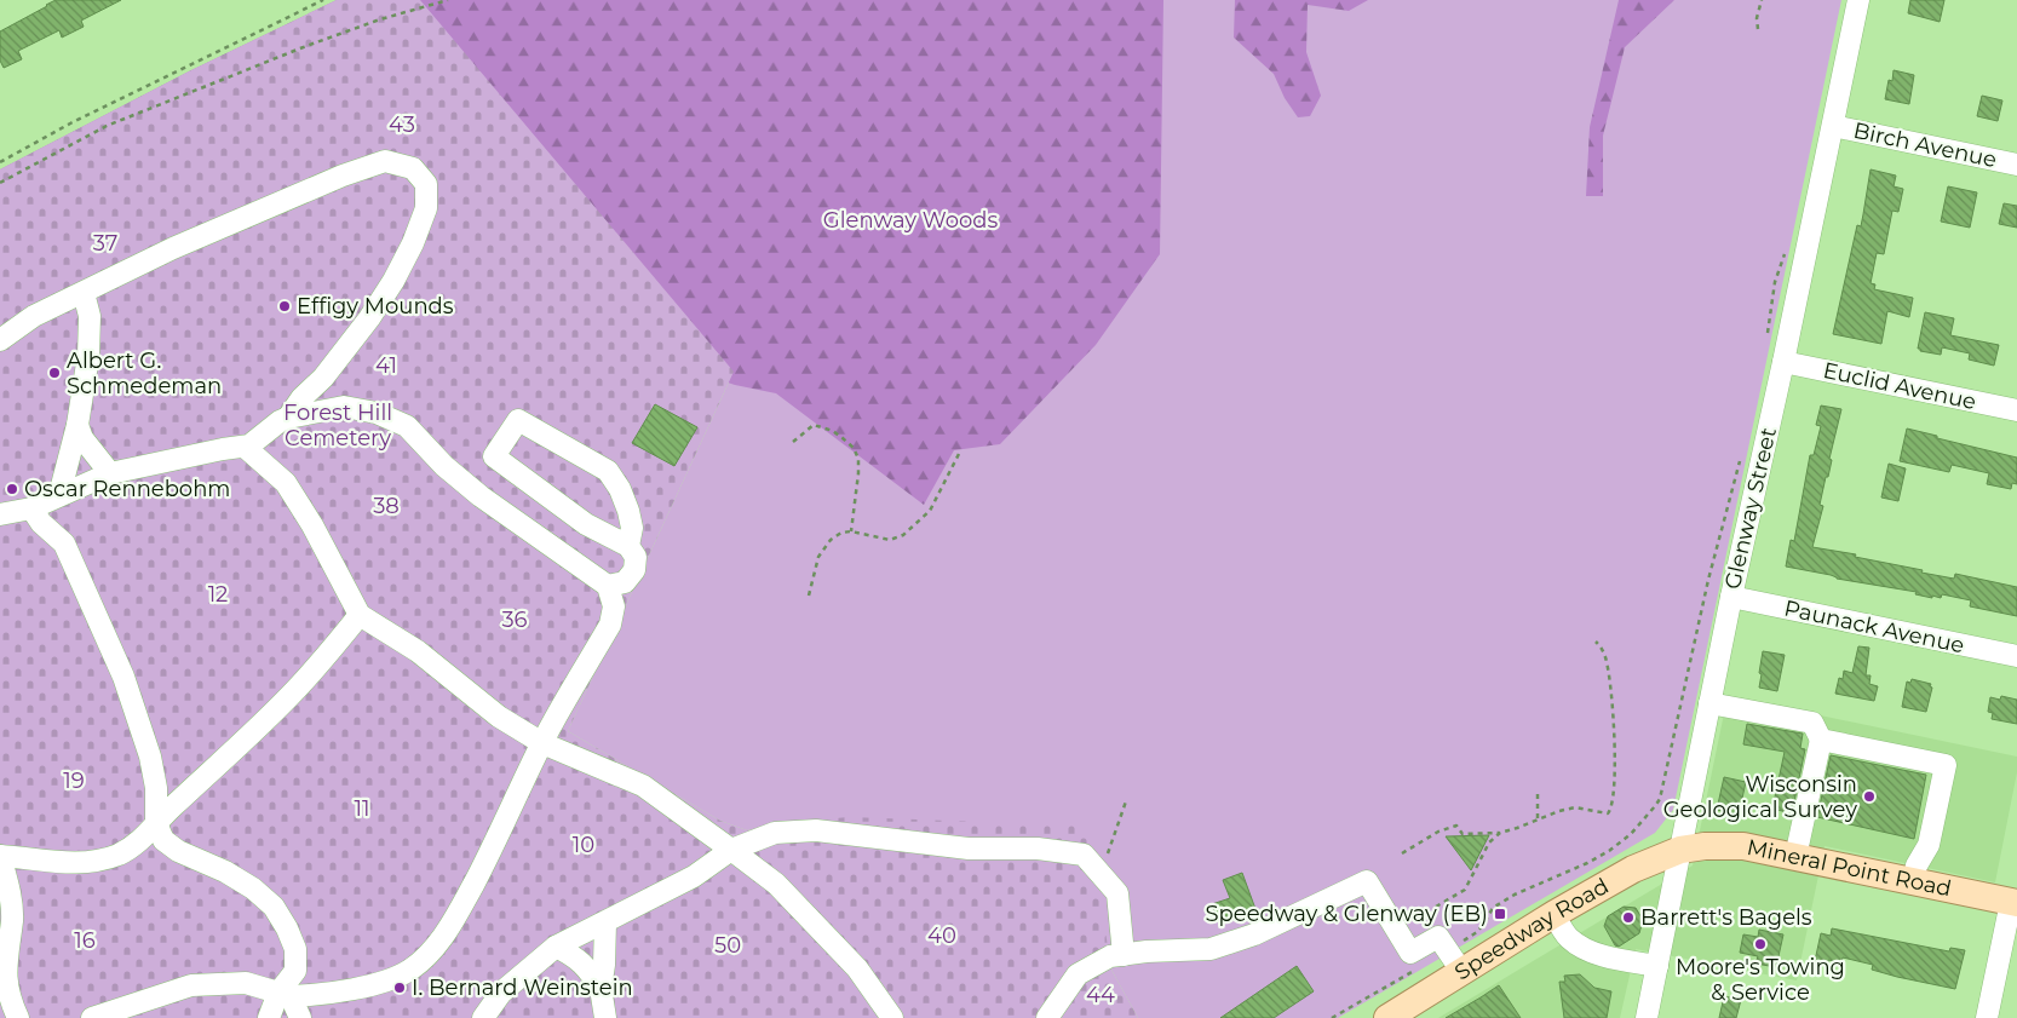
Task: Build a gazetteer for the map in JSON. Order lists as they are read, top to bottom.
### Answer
{
  "streets": {
    "main road": ["Mineral Point Road", "Speedway Road"],
    "street": [
      "Birch Avenue",
      "Euclid Avenue",
      "Glenway Street",
      "Paunack Avenue"
    ]
  },
  "crossings": [
    ["Birch Avenue", "Glenway Street"],
    ["Euclid Avenue", "Glenway Street"],
    ["Glenway Street", "Paunack Avenue"],
    ["Glenway Street", "Mineral Point Road"],
    ["Glenway Street", "Speedway Road"],
    ["Mineral Point Road", "Speedway Road"]
  ],
  "parks": [
    "43",
    "Glenway Woods",
    "37",
    "41",
    "Forest Hill Cemetery",
    "38",
    "12",
    "36",
    "19",
    "11",
    "10",
    "40",
    "16",
    "50",
    "44"
  ],
  "places": {
    "other": [
      "Effigy Mounds",
      "Albert G. Schmedeman",
      "Oscar Rennebohm",
      "Wisconsin Geological Survey",
      "Barrett's Bagels",
      "Moore's Towing & Service",
      "I. Bernard Weinstein"
    ],
    "transit": ["Speedway & Glenway (EB)"]
  }
}
